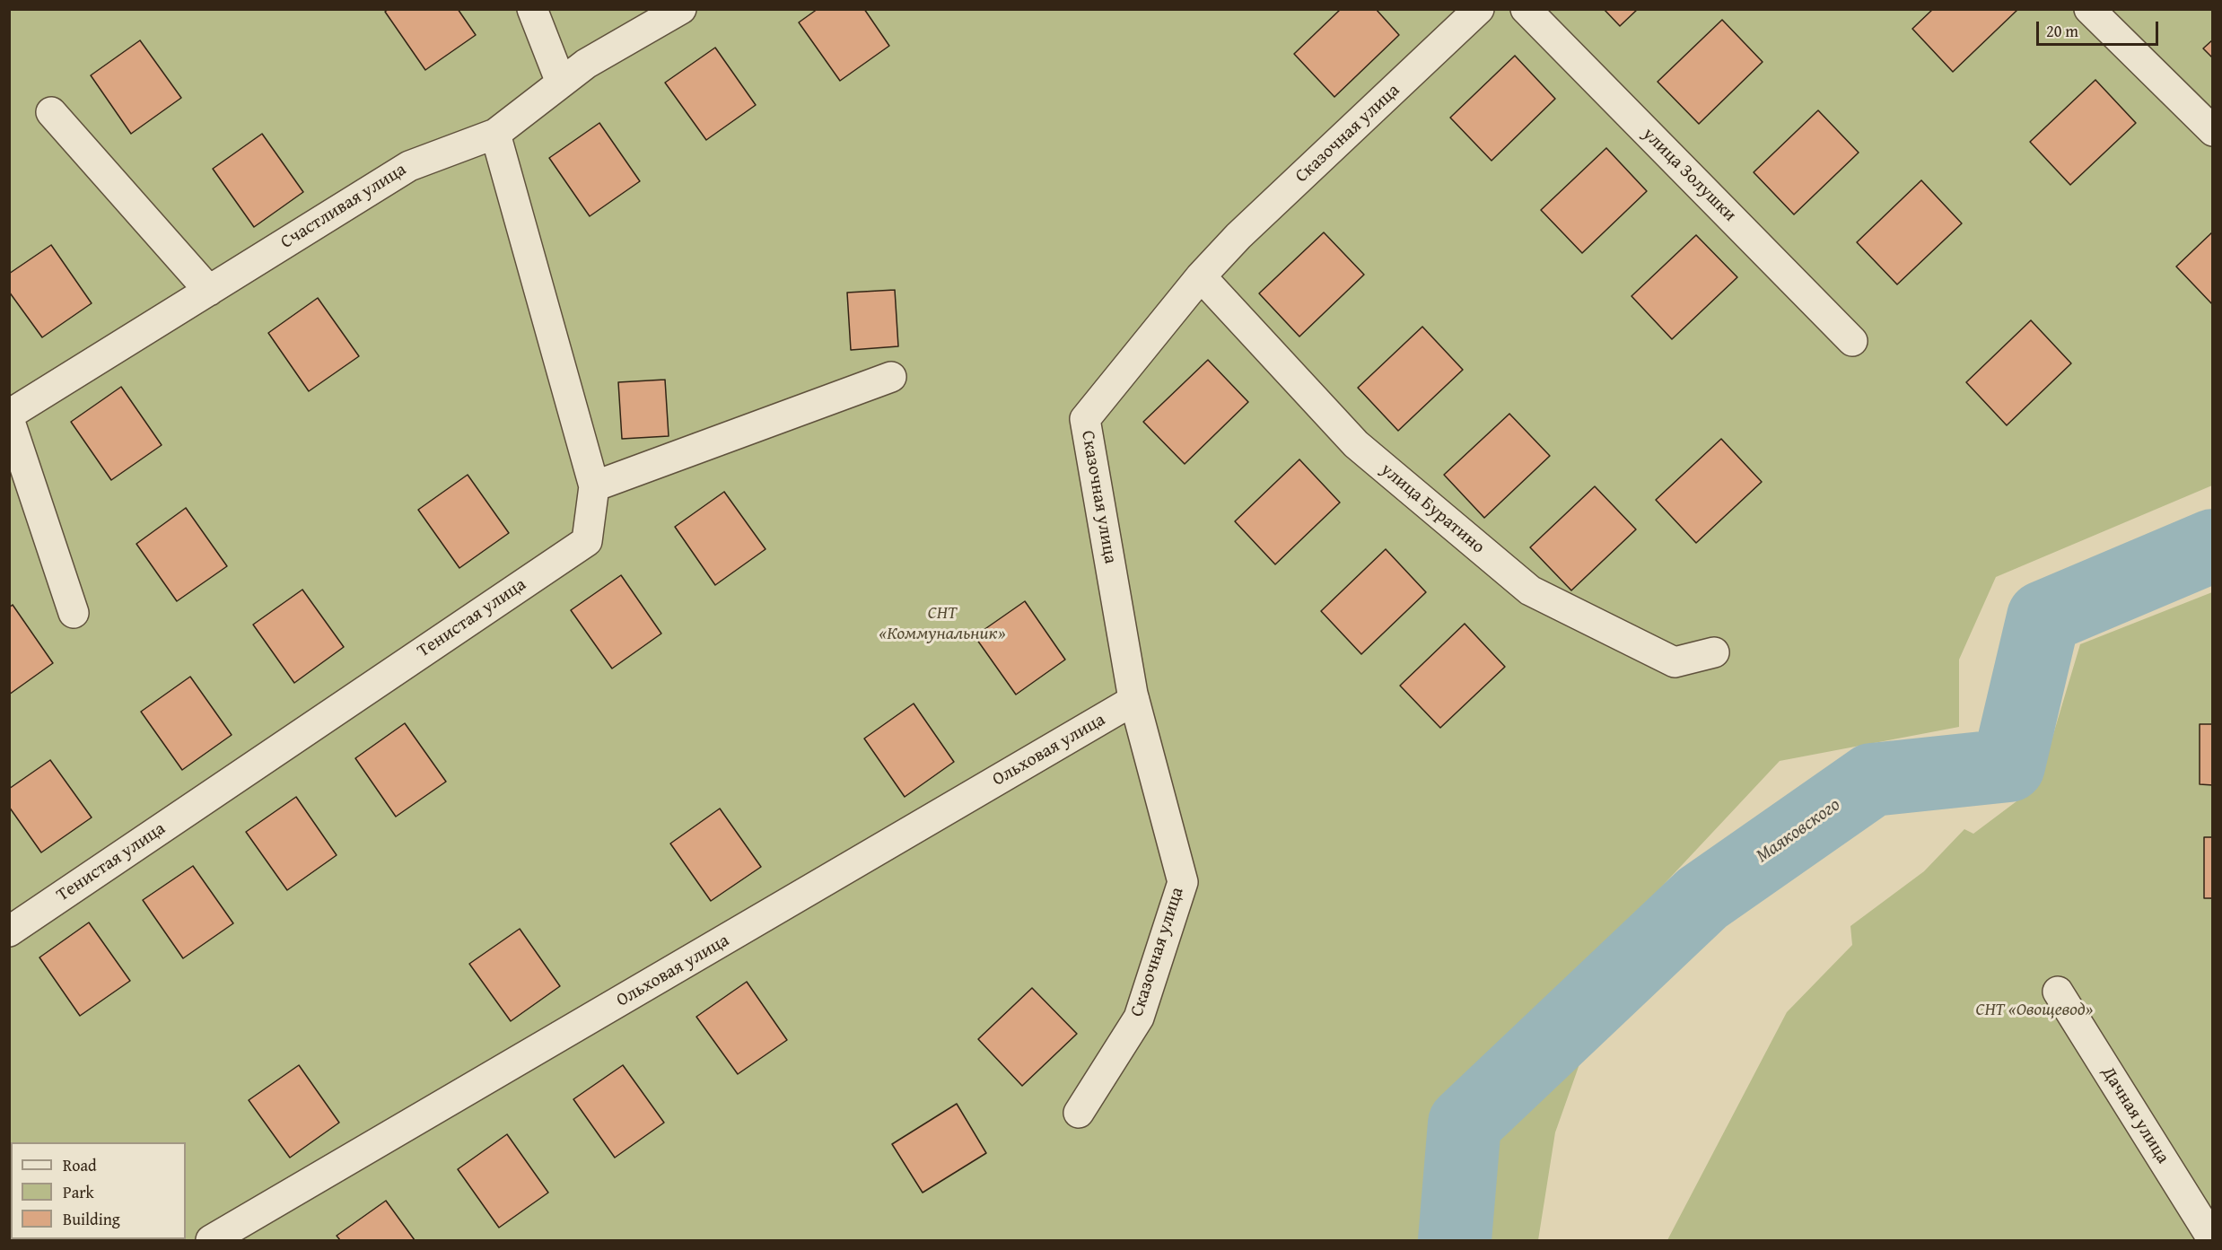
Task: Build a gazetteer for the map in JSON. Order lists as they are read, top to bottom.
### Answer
{
  "streets": {
    "street": [
      "Сказочная улица",
      "улица Золушки",
      "Счастливая улица",
      "улица Буратино",
      "Тенистая улица",
      "Ольховая улица",
      "Дачная улица"
    ]
  },
  "crossings": [
    ["Сказочная улица", "улица Буратино"],
    ["Сказочная улица", "Ольховая улица"],
    ["Счастливая улица", "Тенистая улица"]
  ],
  "water": ["Маяковского"],
  "parks": ["СНТ «Коммунальник»", "СНТ «Овощевод»"],
  "legend": ["Road", "Park", "Building"],
  "scale_bar": "20 m"
}
